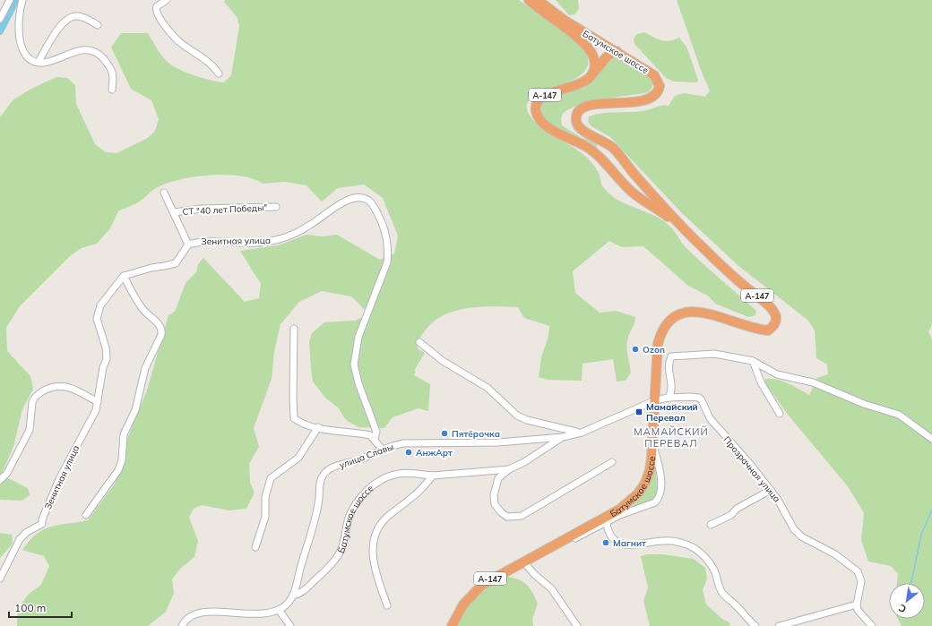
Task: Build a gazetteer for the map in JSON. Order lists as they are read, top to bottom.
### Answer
{
  "streets": {
    "highway": ["Батумское шоссе", "А-147"],
    "street": [
      "СТ \"40 лет Победы\"",
      "Зенитная улица",
      "улица Славы",
      "Прозрачная улица"
    ]
  },
  "crossings": [
    ["Батумское шоссе", "улица Славы"],
    ["Батумское шоссе", "Прозрачная улица"],
    ["СТ \"40 лет Победы\"", "Зенитная улица"],
    ["улица Славы", "Прозрачная улица"]
  ],
  "districts": ["МАМАЙСКИЙ ПЕРЕВАЛ"],
  "places": {
    "other": [
      "Ozon",
      "Пятёрочка",
      "АнжАрт",
      "Магнит"
    ],
    "transit": ["Мамайский Перевал"]
  },
  "scale_bar": "100 m",
  "north": "bottom left"
}
